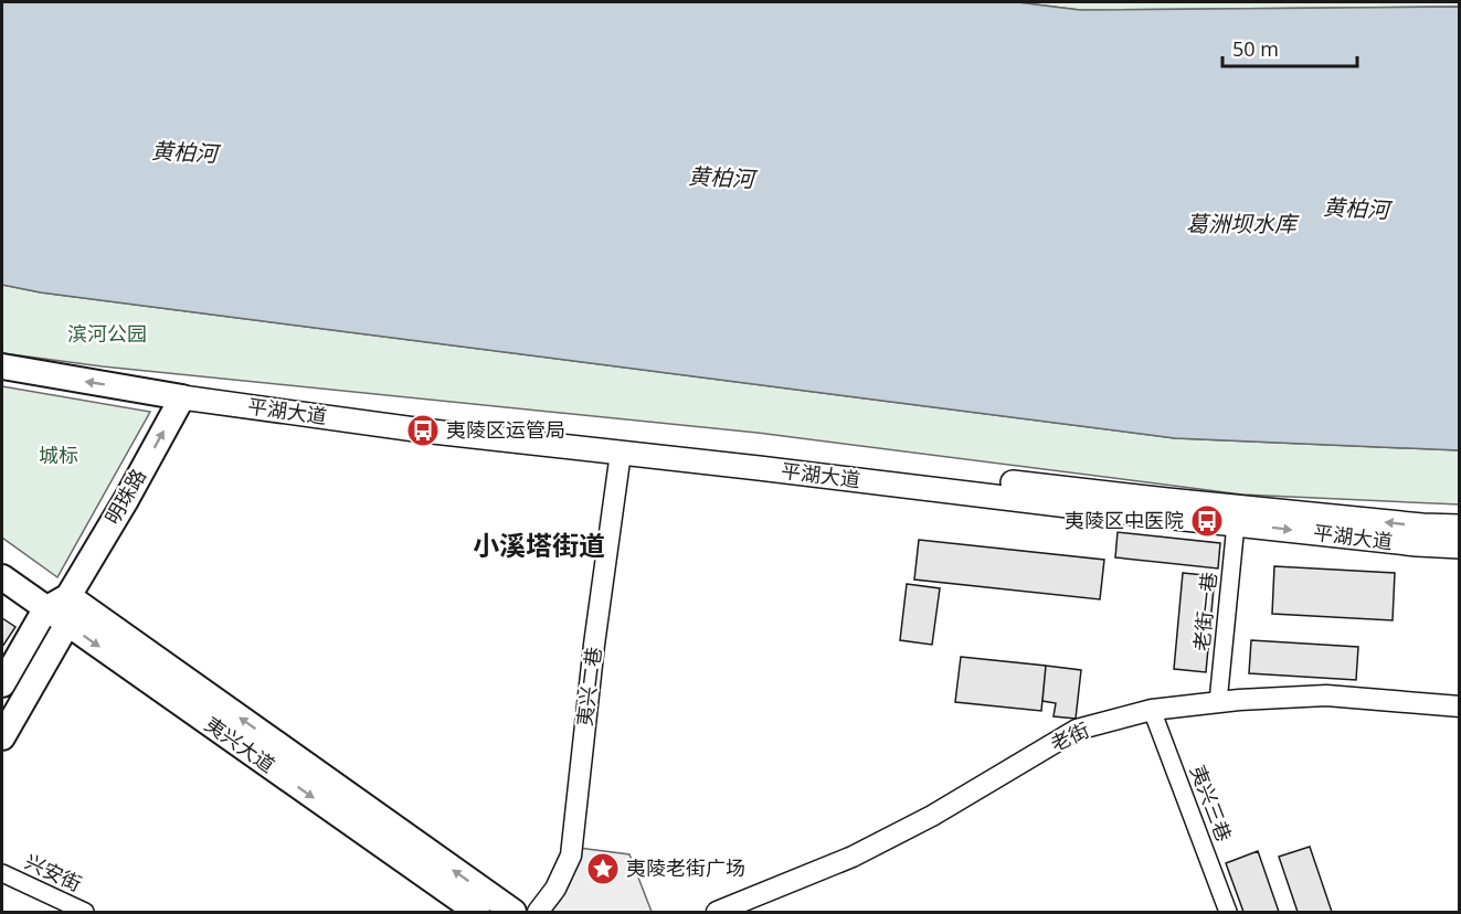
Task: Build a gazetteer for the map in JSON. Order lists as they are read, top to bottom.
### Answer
{
  "streets": {
    "main road": ["平湖大道", "明珠路", "夷兴大道"],
    "street": [
      "老街一巷",
      "夷兴二巷",
      "老街",
      "夷兴三巷",
      "兴安街"
    ]
  },
  "crossings": [
    ["平湖大道", "明珠路"],
    ["平湖大道", "老街一巷"],
    ["平湖大道", "夷兴二巷"],
    ["明珠路", "夷兴大道"],
    ["老街一巷", "老街"],
    ["老街", "夷兴三巷"]
  ],
  "one_way": ["明珠路"],
  "districts": ["小溪塔街道"],
  "water": ["黄柏河", "葛洲坝水库"],
  "parks": ["滨河公园", "城标"],
  "places": {
    "bus stop": ["夷陵区运管局", "夷陵区中医院"],
    "place": ["夷陵老街广场"]
  },
  "scale_bar": "50 m"
}
